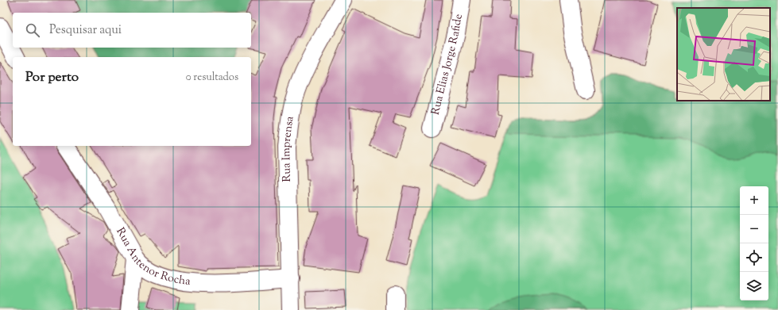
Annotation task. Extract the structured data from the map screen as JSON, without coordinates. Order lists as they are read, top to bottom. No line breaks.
{"streets":{"street":["Rua Elias Jorge Rafide","Rua Imprensa","Rua Antenor Rocha"]},"crossings":[["Rua Imprensa","Rua Antenor Rocha"]],"page":{"search":"Pesquisar aqui","heading":["Por perto","0 resultados"],"map_buttons":["+","−"]}}
